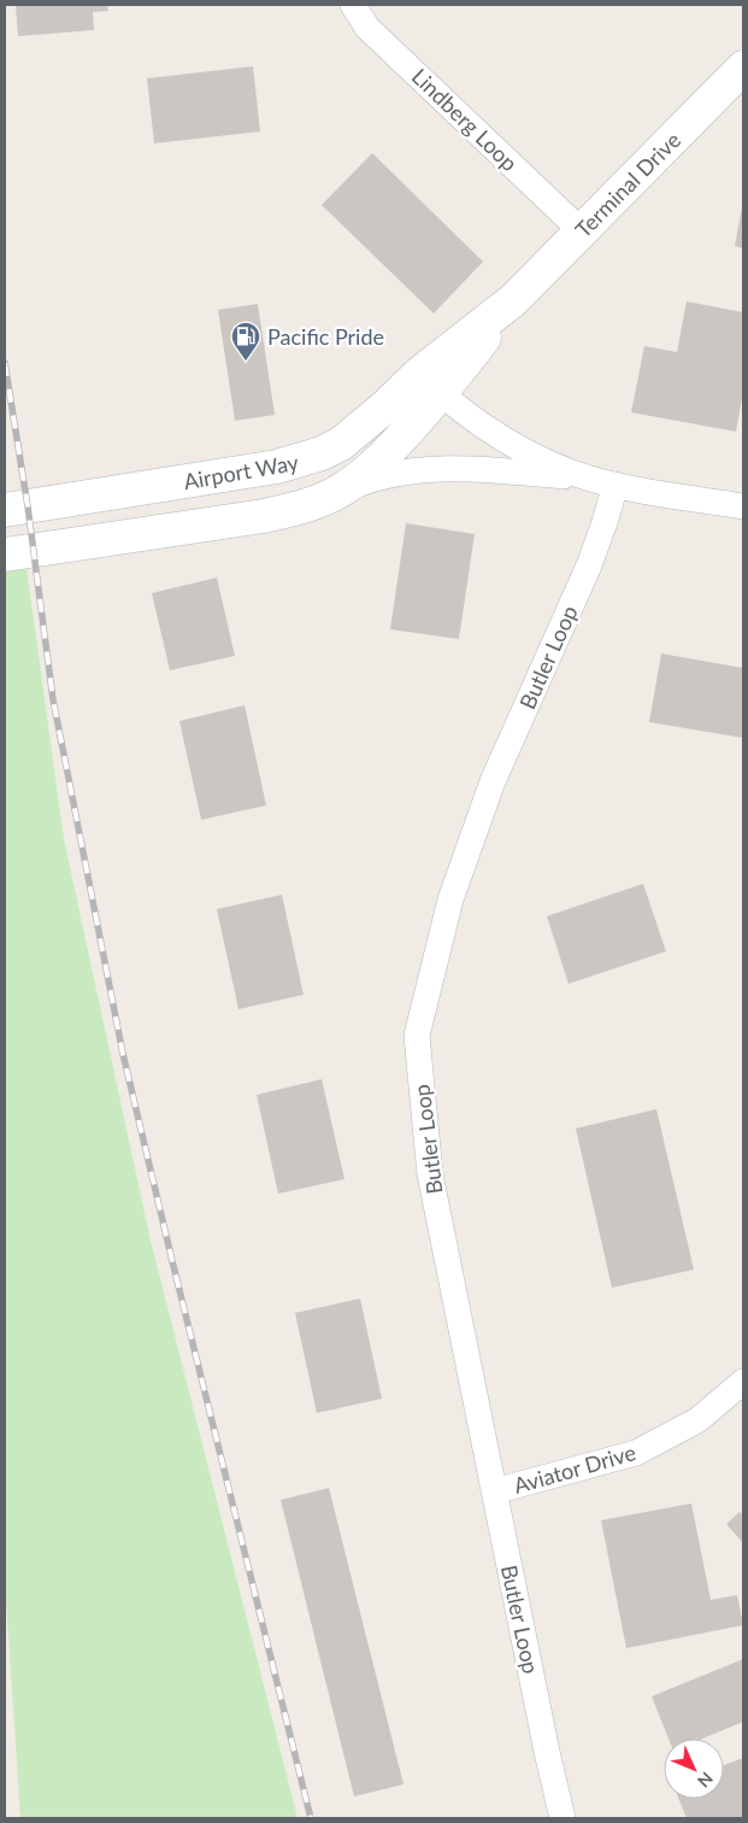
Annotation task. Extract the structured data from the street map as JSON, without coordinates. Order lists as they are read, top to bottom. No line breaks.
{"streets":{"street":["Lindberg Loop","Terminal Drive","Airport Way","Butler Loop","Aviator Drive"]},"crossings":[["Lindberg Loop","Terminal Drive"],["Terminal Drive","Airport Way"],["Airport Way","Butler Loop"],["Butler Loop","Aviator Drive"]],"places":{"fuel station":["Pacific Pride"]},"north":"bottom right"}
